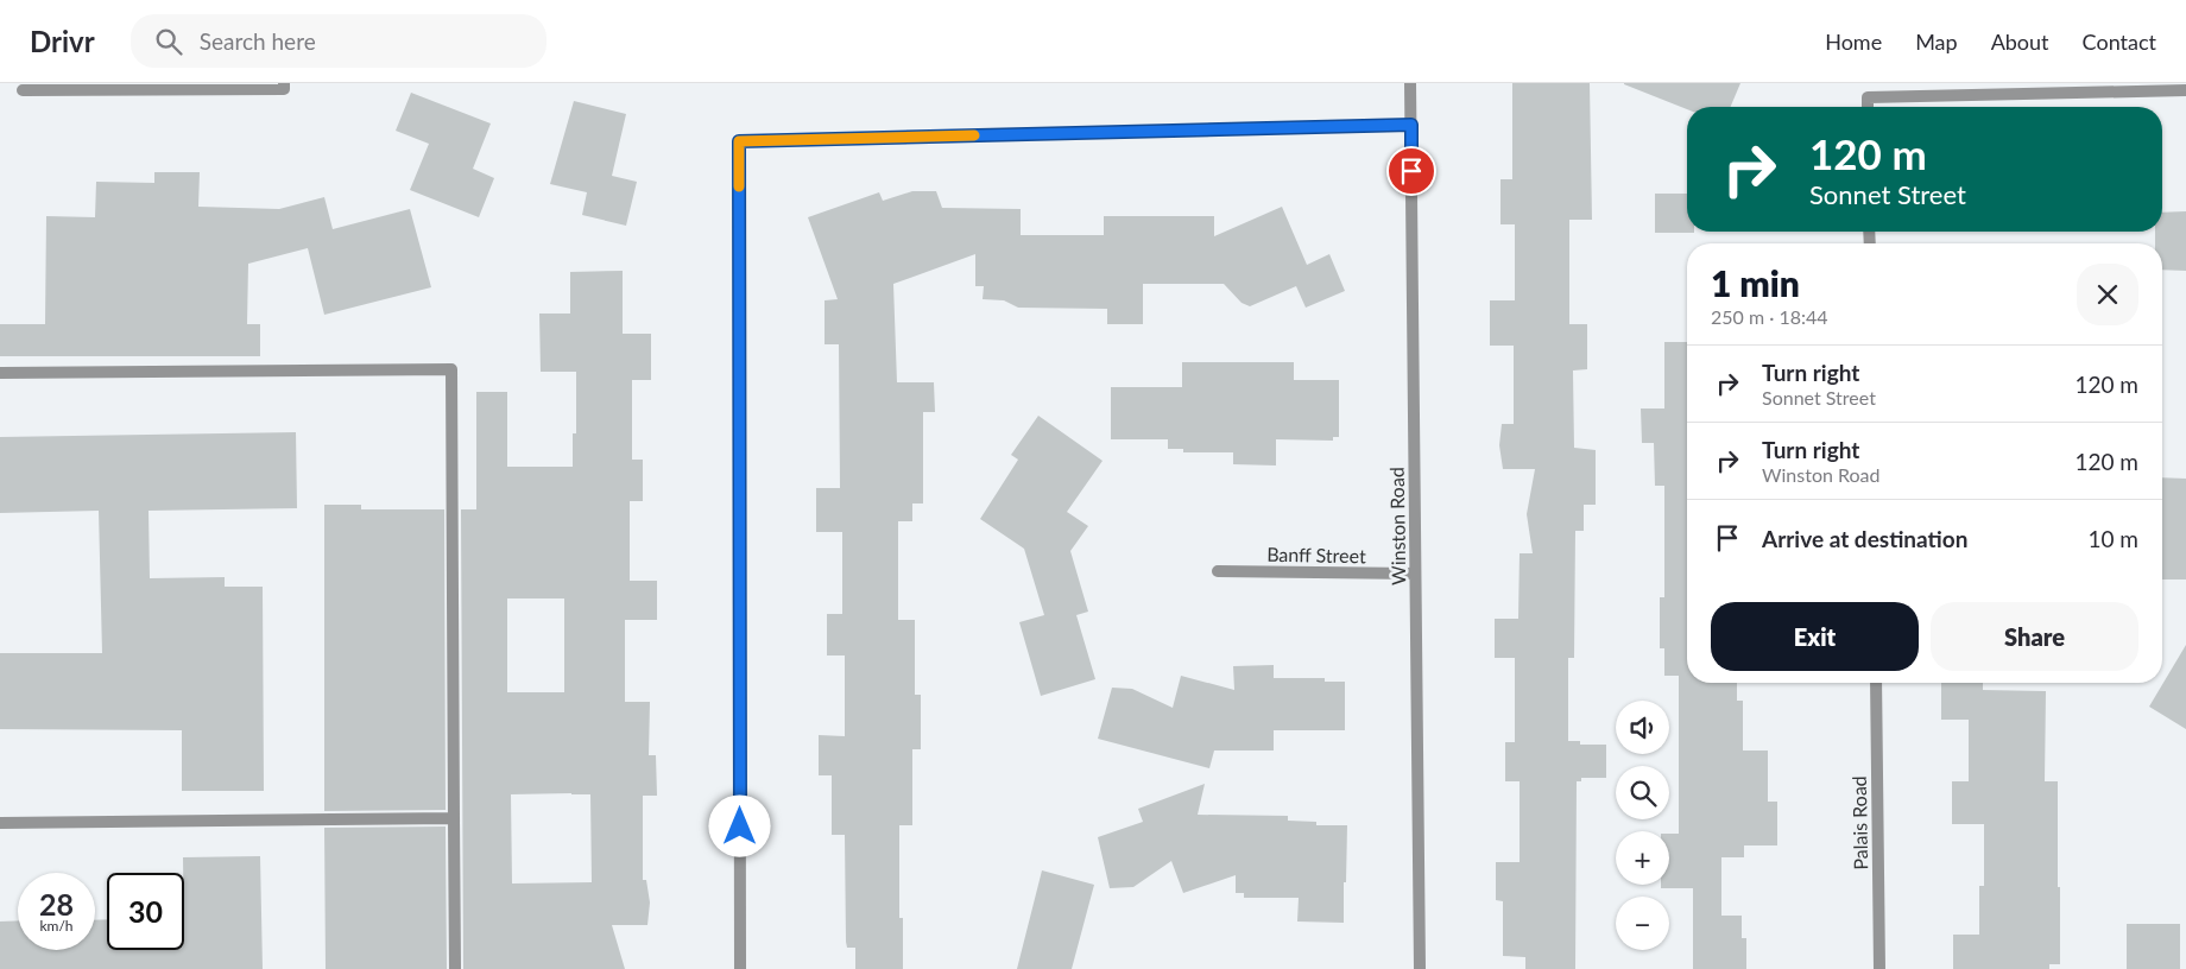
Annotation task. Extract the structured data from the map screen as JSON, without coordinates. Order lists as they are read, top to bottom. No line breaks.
{"streets":{"street":["Winston Road","Banff Street","Palais Road"]},"crossings":[["Winston Road","Banff Street"]],"page":{"header":"Drivr","search":"Search here","nav":["Home","Map","About","Contact"],"turn":["120 m","Sonnet Street"],"heading":["1 min","250 m · 18:44"],"list":[{"name":"Turn right","note":"Sonnet Street","value":"120 m"},{"name":"Turn right","note":"Winston Road","value":"120 m"},{"name":"Arrive at destination","value":"10 m"}],"buttons":["Exit","Share"],"map_buttons":["+","−"],"speed":"28 km/h","limit":"30"}}
